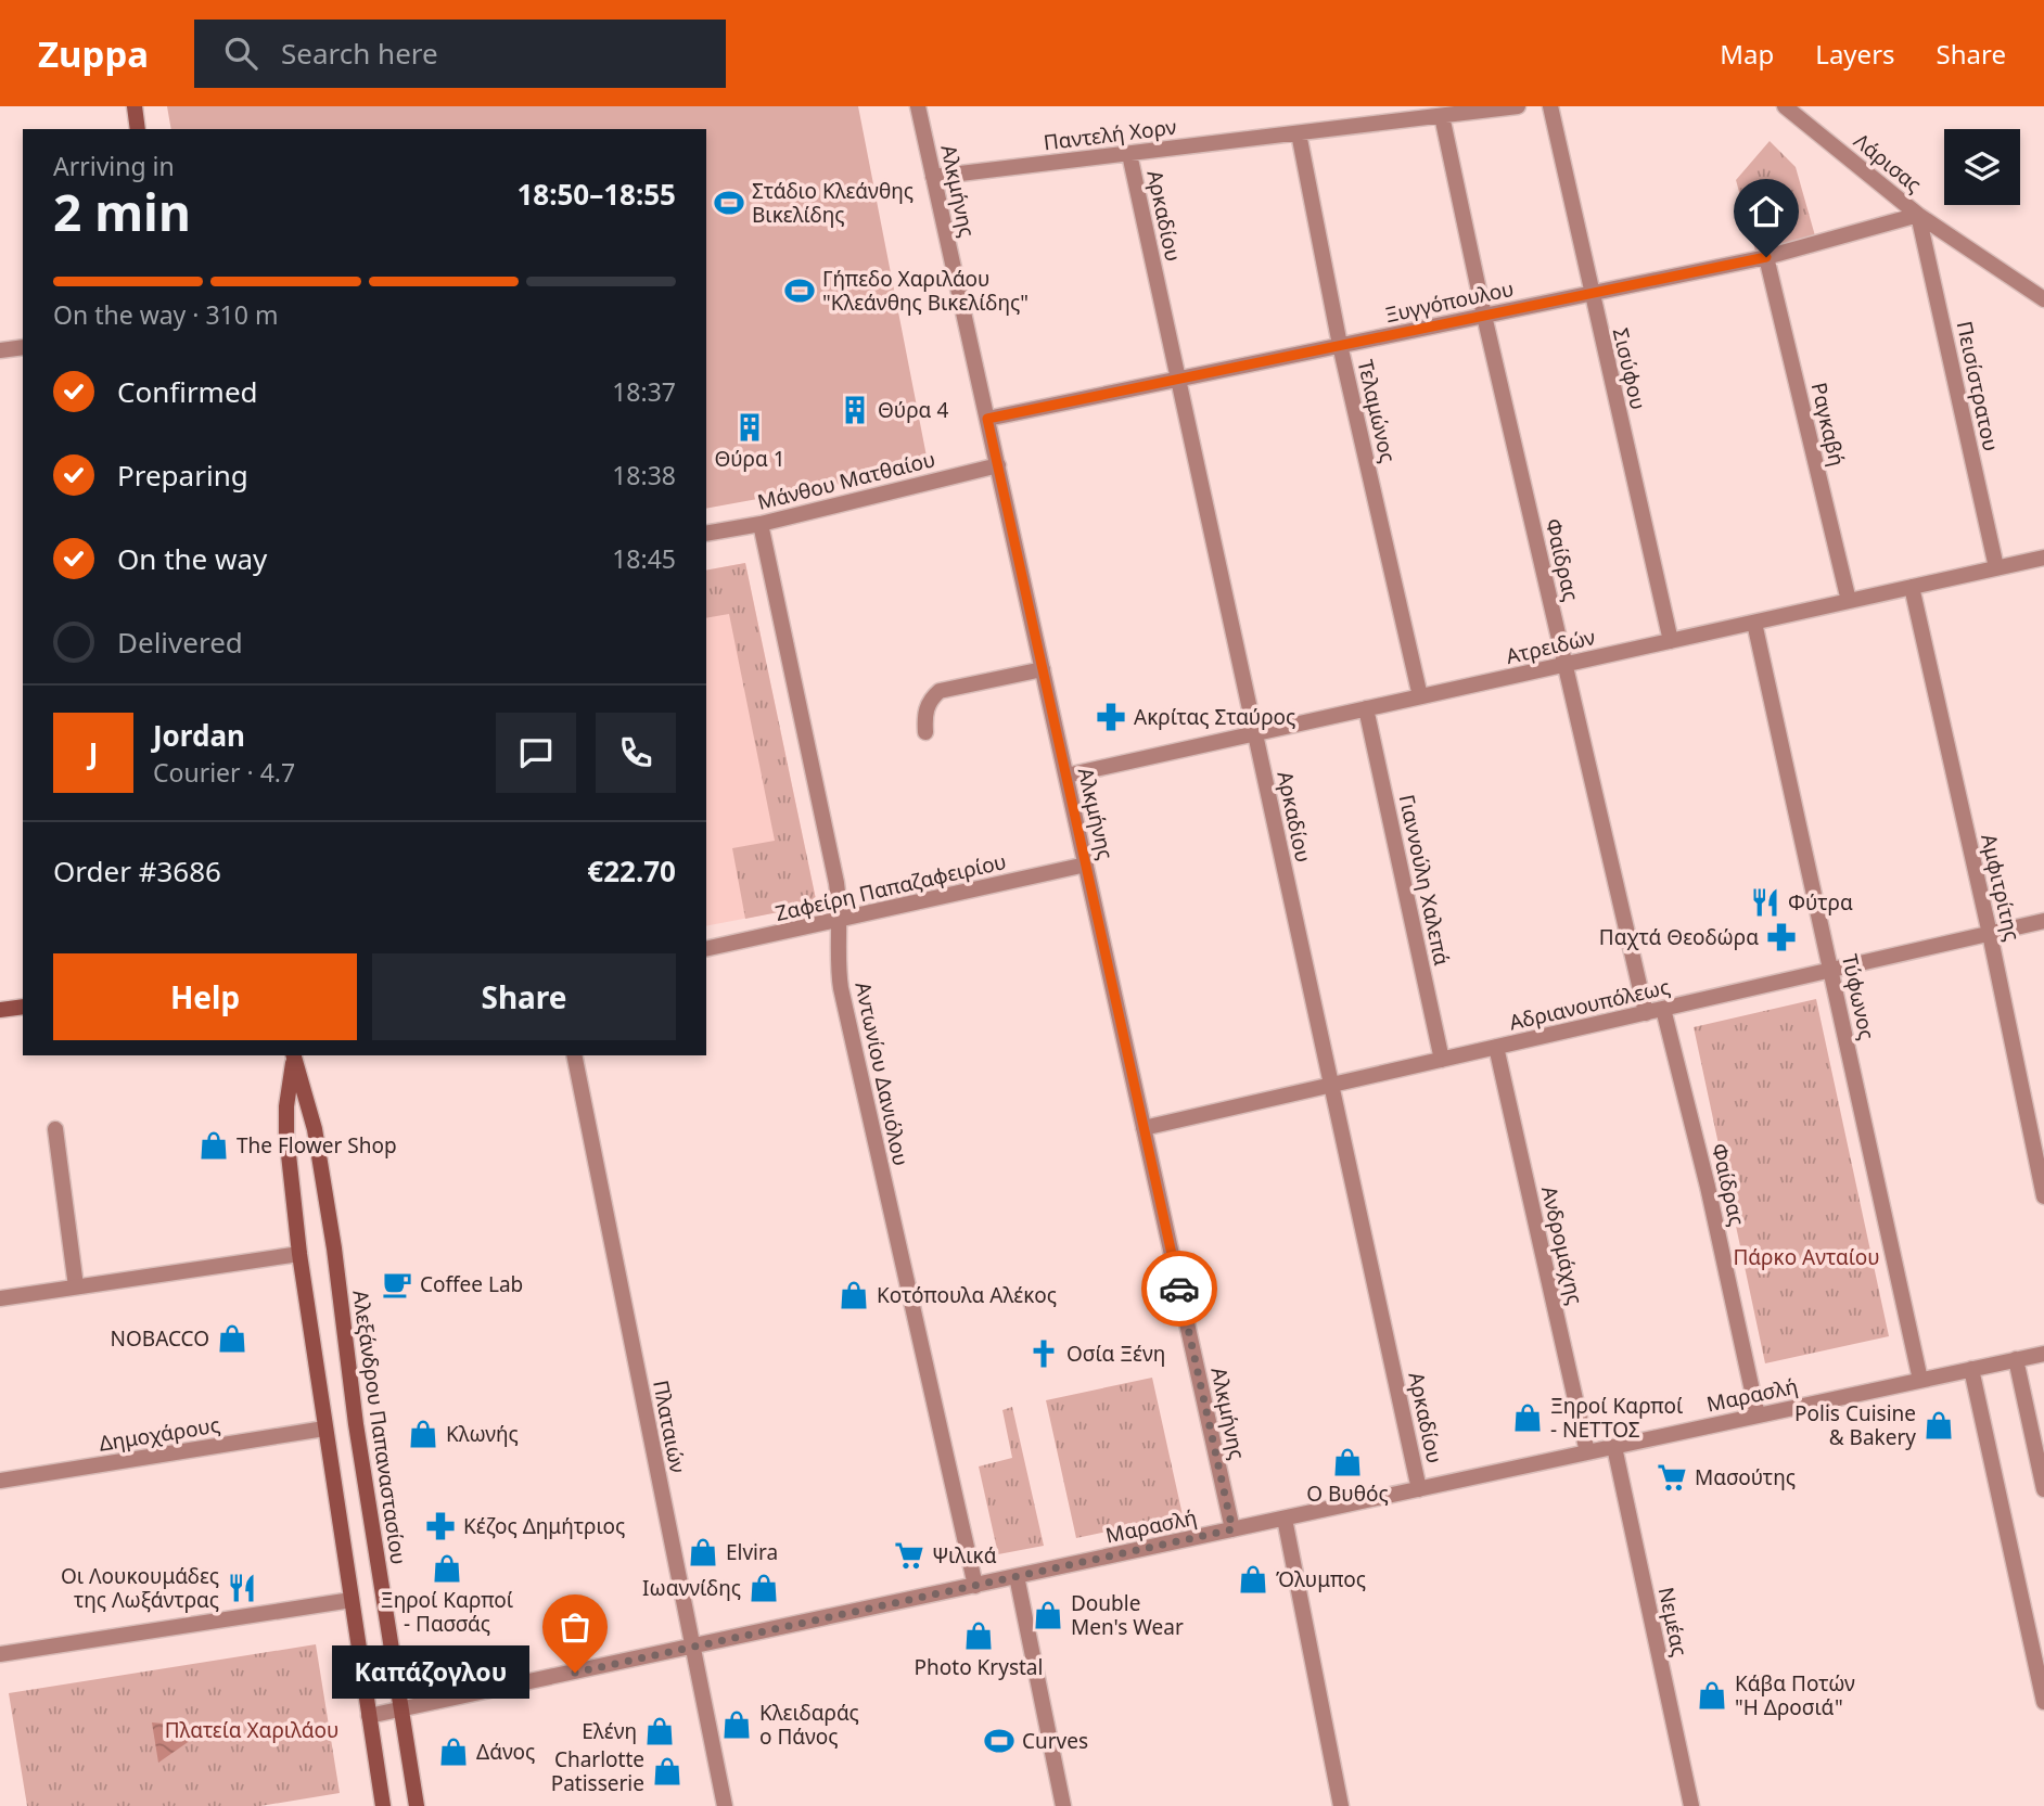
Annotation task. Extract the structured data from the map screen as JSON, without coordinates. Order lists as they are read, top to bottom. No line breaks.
{"streets":{"main road":["Αλεξάνδρου Παπαναστασίου"],"street":["Παντελή Χορν","Λάρισας","Αλκμήνης","Αρκαδίου","Ξυγγόπουλου","Σισύφου","Πεισίστρατου","Τελαμώνος","Ραγκαβή","Μάνθου Ματθαίου","Φαίδρας","Ατρειδών","Γιαννούλη Χαλεπά","Ζαφείρη Παπαζαφειρίου","Αμφιτρίτης","Τύφωνος","Αδριανουπόλεως","Αντωνίου Δανιόλου","Ανδρομάχης","Μαρασλή","Πλαταιών","Δημοχάρους","Νεμέας"]},"crossings":[["Παντελή Χορν","Αλκμήνης"],["Παντελή Χορν","Αρκαδίου"],["Παντελή Χορν","Τελαμώνος"],["Παντελή Χορν","Φαίδρας"],["Λάρισας","Ξυγγόπουλου"],["Λάρισας","Πεισίστρατου"],["Αλκμήνης","Ξυγγόπουλου"],["Αλκμήνης","Μάνθου Ματθαίου"],["Αλκμήνης","Ατρειδών"],["Αλκμήνης","Ζαφείρη Παπαζαφειρίου"],["Αλκμήνης","Αδριανουπόλεως"],["Αλκμήνης","Μαρασλή"],["Αρκαδίου","Ξυγγόπουλου"],["Αρκαδίου","Ατρειδών"],["Αρκαδίου","Αδριανουπόλεως"],["Αρκαδίου","Μαρασλή"],["Ξυγγόπουλου","Σισύφου"],["Ξυγγόπουλου","Πεισίστρατου"],["Ξυγγόπουλου","Τελαμώνος"],["Ξυγγόπουλου","Ραγκαβή"],["Ξυγγόπουλου","Φαίδρας"],["Σισύφου","Ατρειδών"],["Πεισίστρατου","Ατρειδών"],["Τελαμώνος","Ατρειδών"],["Ραγκαβή","Ατρειδών"],["Μάνθου Ματθαίου","Αντωνίου Δανιόλου"],["Φαίδρας","Ατρειδών"],["Φαίδρας","Αδριανουπόλεως"],["Φαίδρας","Μαρασλή"],["Ατρειδών","Γιαννούλη Χαλεπά"],["Ατρειδών","Αμφιτρίτης"],["Ατρειδών","Τύφωνος"],["Γιαννούλη Χαλεπά","Αδριανουπόλεως"],["Ζαφείρη Παπαζαφειρίου","Αντωνίου Δανιόλου"],["Αμφιτρίτης","Αδριανουπόλεως"],["Τύφωνος","Αδριανουπόλεως"],["Τύφωνος","Μαρασλή"],["Αδριανουπόλεως","Ανδρομάχης"],["Αντωνίου Δανιόλου","Μαρασλή"],["Ανδρομάχης","Μαρασλή"],["Μαρασλή","Πλαταιών"],["Μαρασλή","Αλεξάνδρου Παπαναστασίου"],["Μαρασλή","Νεμέας"],["Αλεξάνδρου Παπαναστασίου","Δημοχάρους"]],"parks":["Πάρκο Ανταίου","Πλατεία Χαριλάου"],"places":{"sports":["Στάδιο Κλεάνθης Βικελίδης","Γήπεδο Χαριλάου \"Κλεάνθης Βικελίδης\"","Curves"],"building":["Θύρα 4","Θύρα 1"],"pharmacy":["Ακρίτας Σταύρος","Παχτά Θεοδώρα","Κέζος Δημήτριος"],"restaurant":["Φύτρα","Οι Λουκουμάδες της Λωξάντρας"],"shop":["The Flower Shop","Κοτόπουλα Αλέκος","NOBACCO","Ξηροί Καρποί - ΝΕΤΤΟΣ","Polis Cuisine & Bakery","Κλωνής","Ο Βυθός","Elvira","Ξηροί Καρποί - Πασσάς","Όλυμπος","Ιωαννίδης","Double Men's Wear","Photo Krystal","Κάβα Ποτών \"Η Δροσιά\"","Κλειδαράς ο Πάνος","Ελένη","Δάνος","Charlotte Patisserie"],"cafe":["Coffee Lab"],"church":["Οσία Ξένη"],"supermarket":["Μασούτης","Ψιλικά"],"other":["Καπάζογλου"]},"page":{"header":"Zuppa","search":"Search here","nav":["Map","Layers","Share"],"heading":["2 min","Arriving in","18:50–18:55"],"panel":["Jordan","Courier · 4.7","Order #3686","€22.70"],"bar":"On the way · 310 m","list":[["Confirmed","18:37"],["Preparing","18:38"],["On the way","18:45"],"Delivered"],"round":"J","buttons":["Help","Share"],"bubble":"Καπάζογλου"}}
